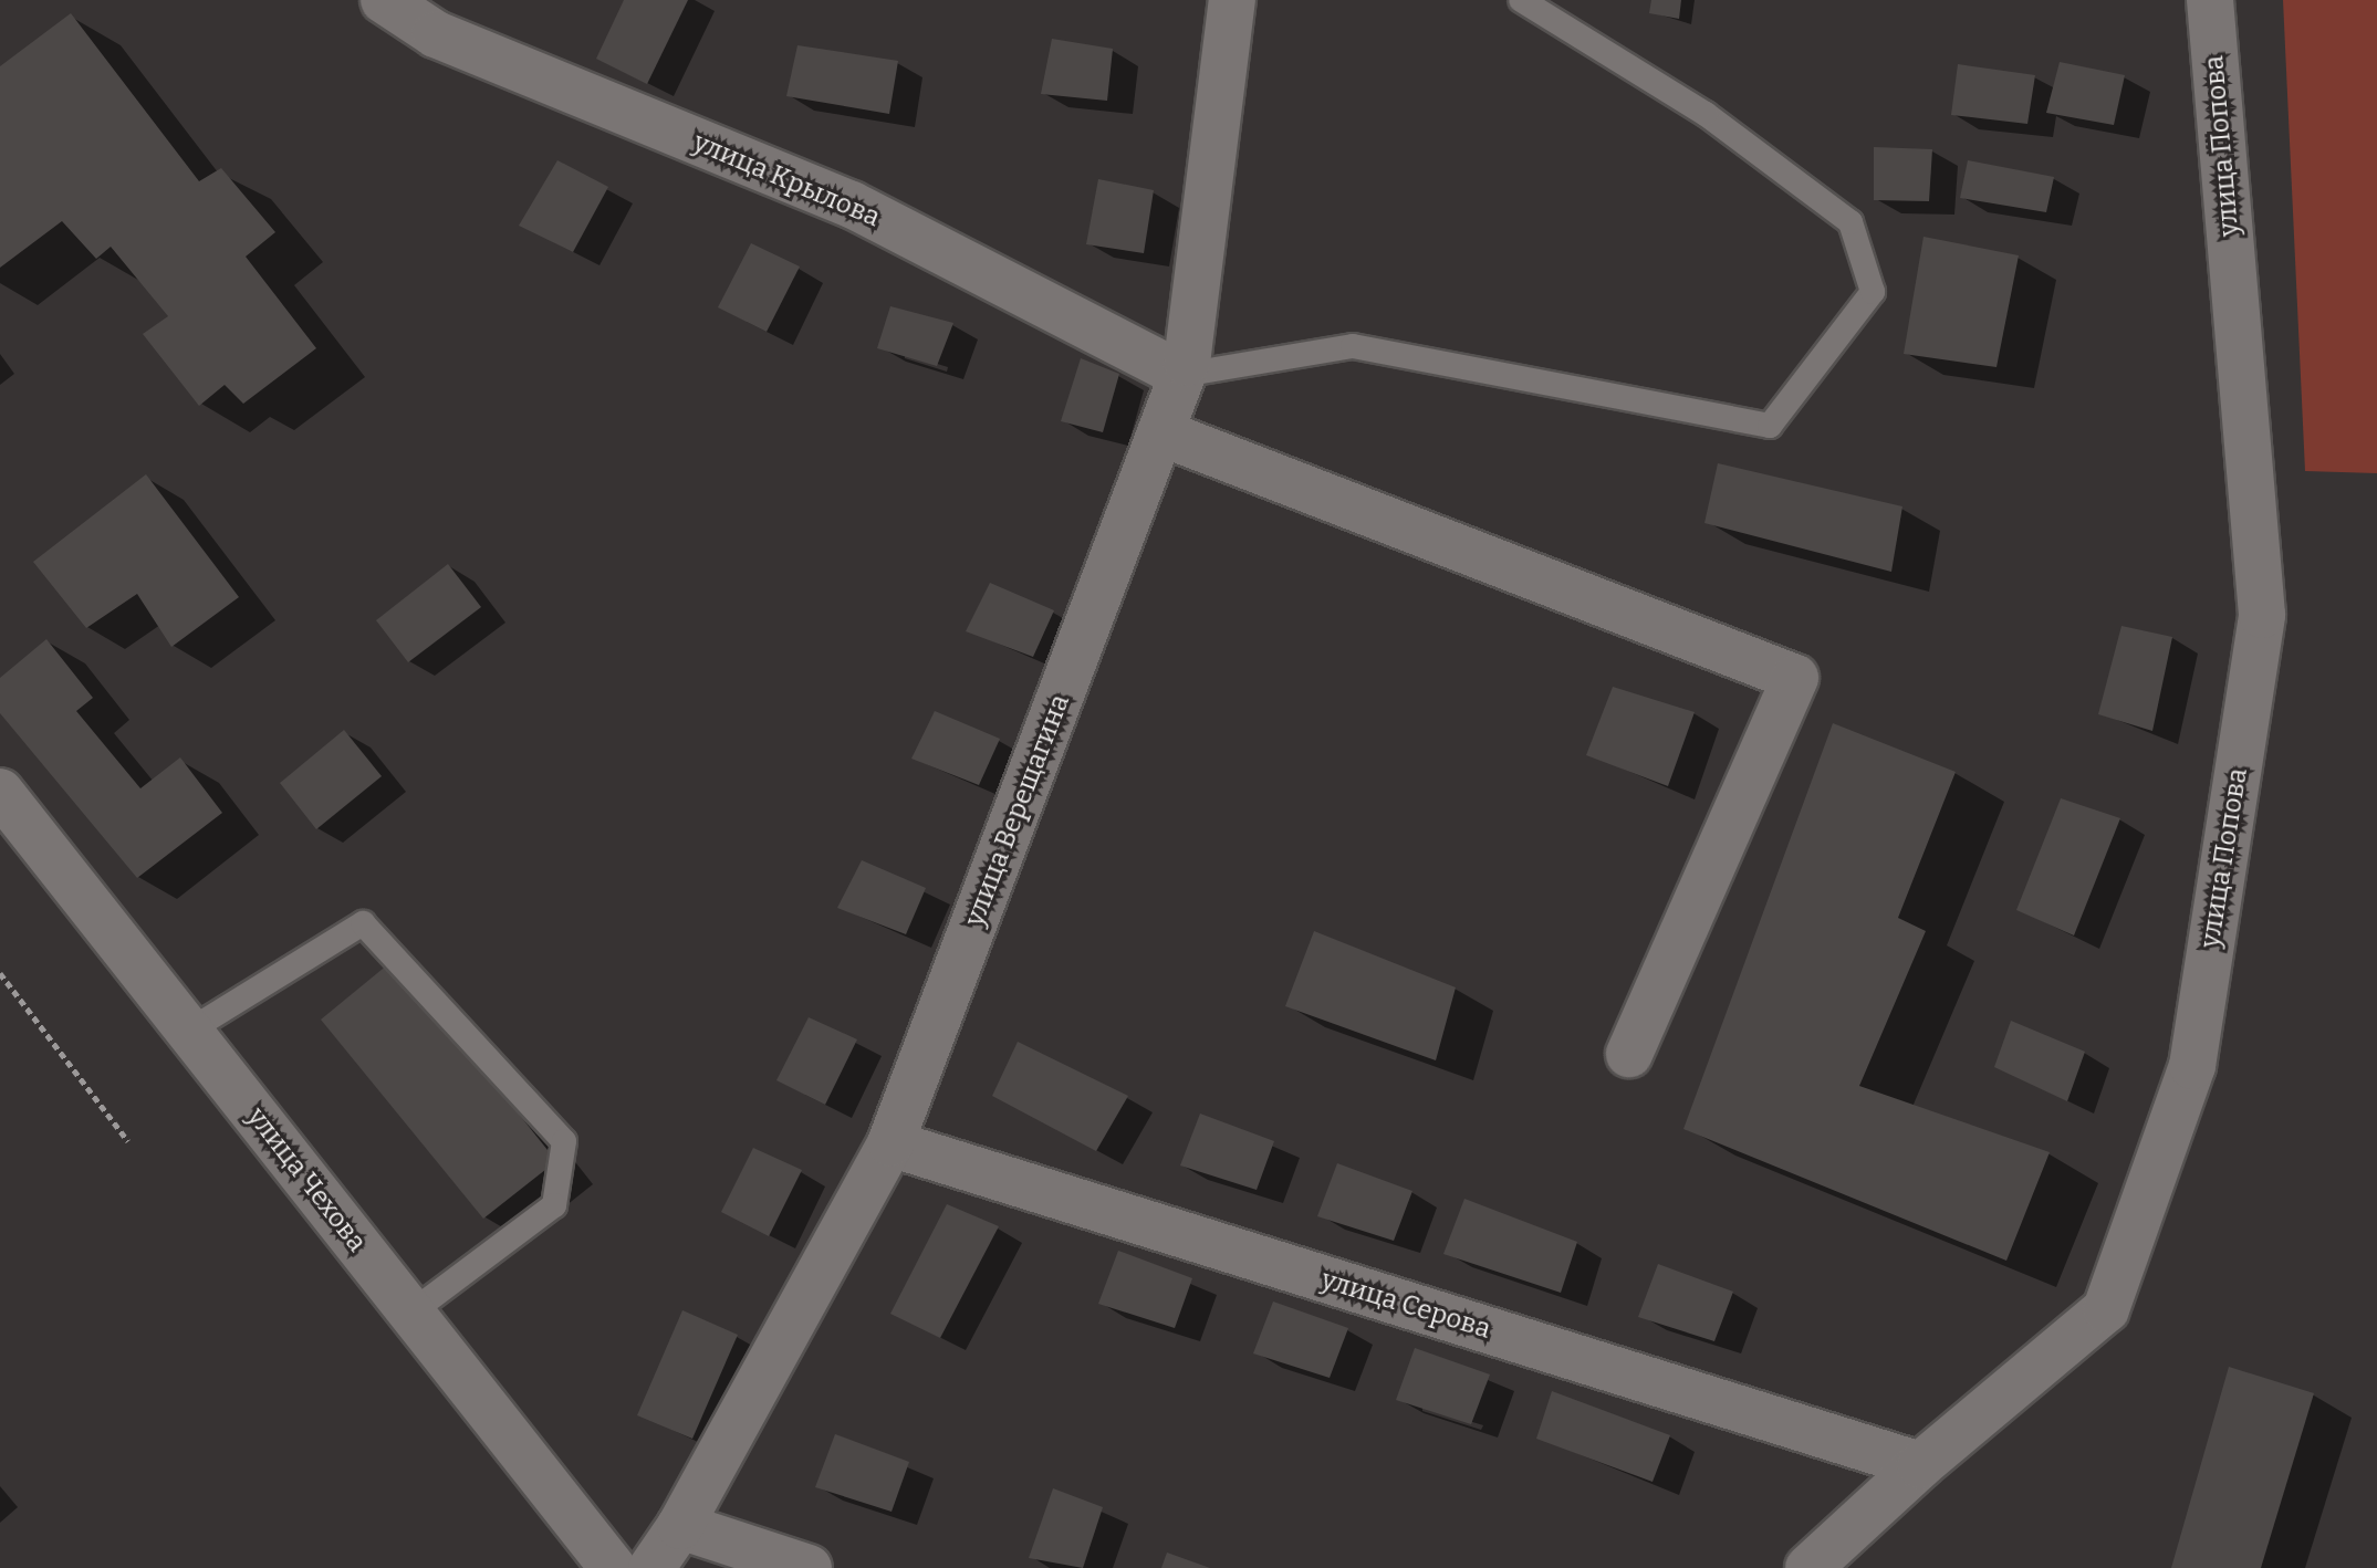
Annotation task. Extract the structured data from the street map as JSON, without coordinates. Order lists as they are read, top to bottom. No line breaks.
{"streets":{"street":["улица Попова","улица Крылова","улица Верещагина","улица Чехова","улица Серова"]},"crossings":[["улица Попова","улица Серова"],["улица Крылова","улица Верещагина"],["улица Верещагина","улица Серова"]]}
